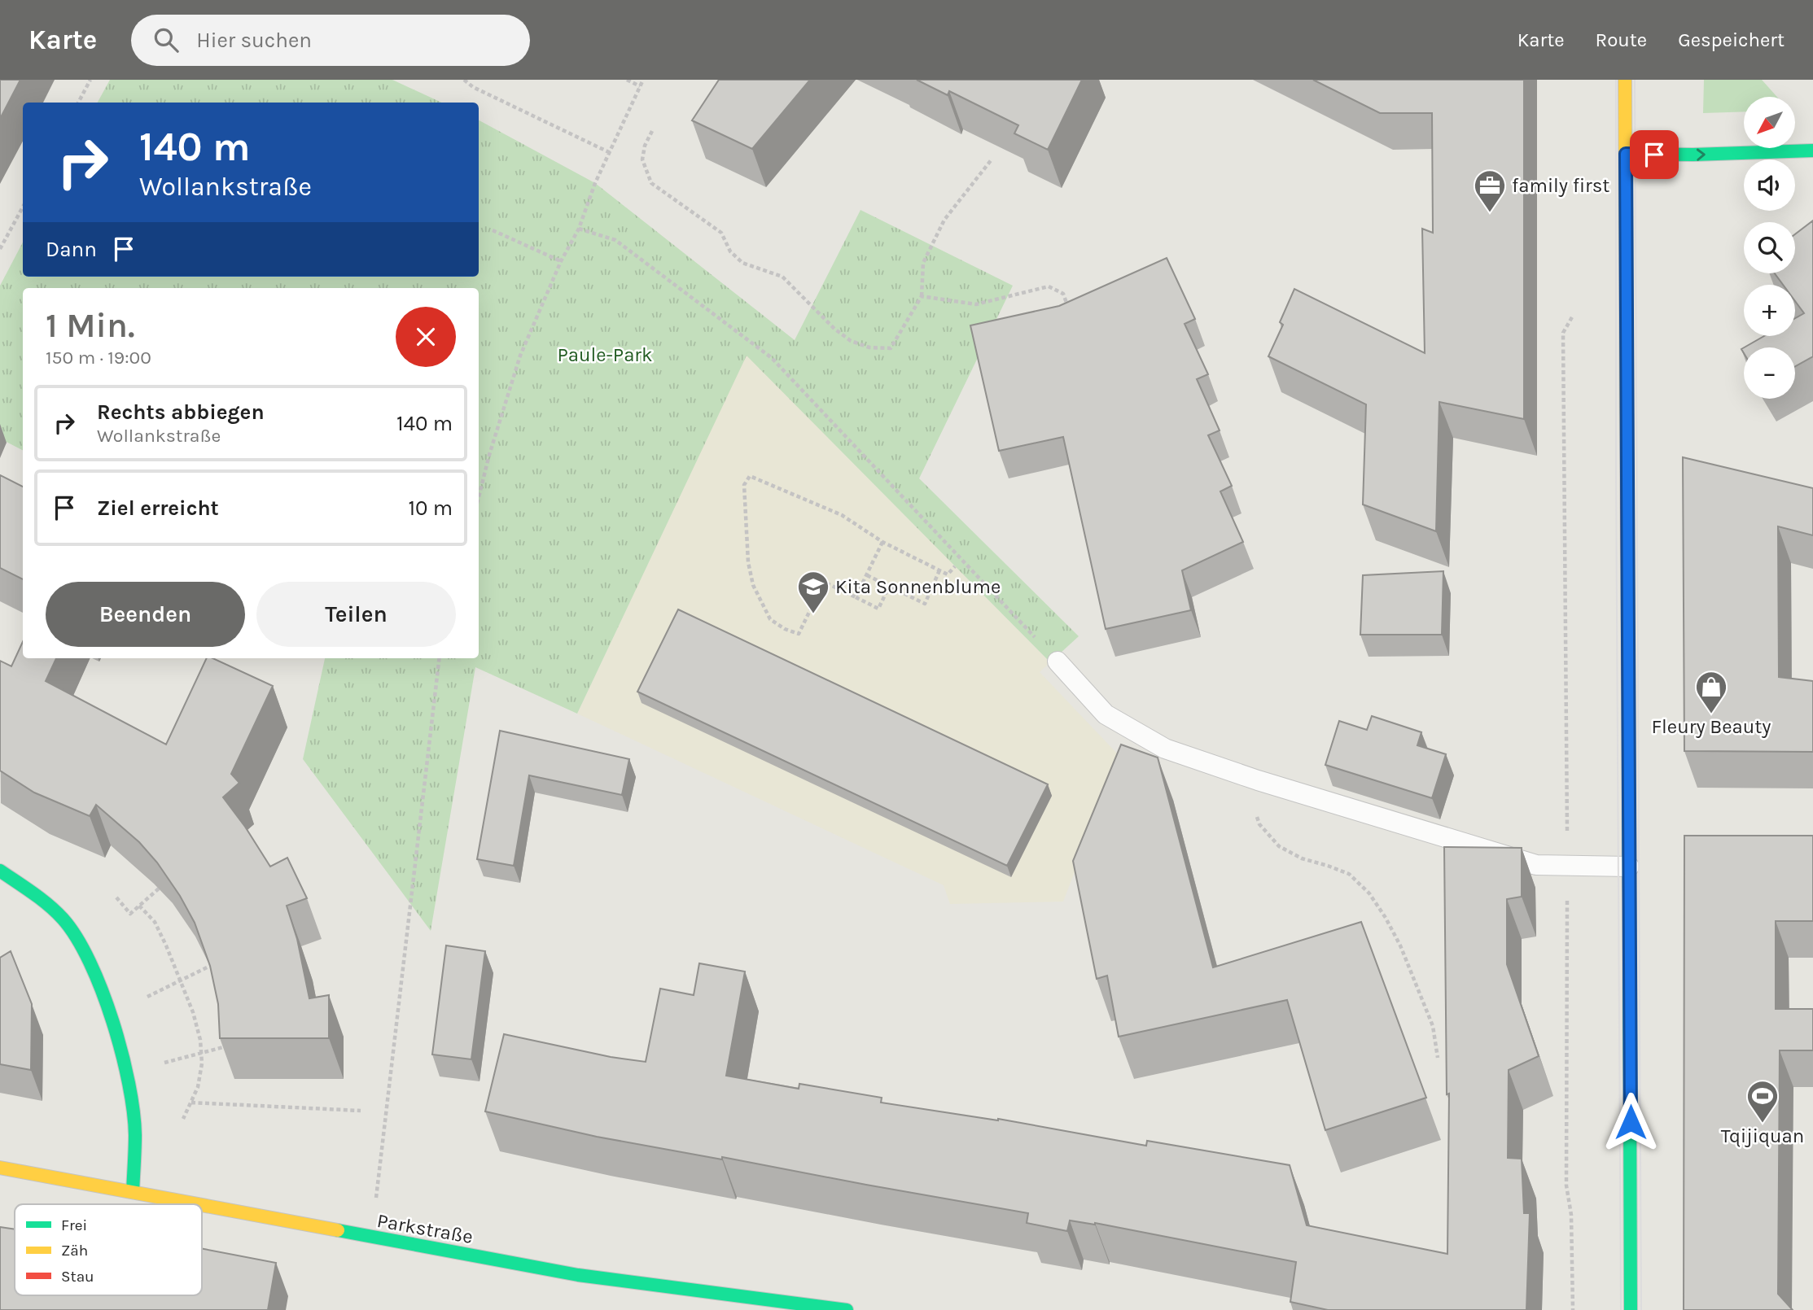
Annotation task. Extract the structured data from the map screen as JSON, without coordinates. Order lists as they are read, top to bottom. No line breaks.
{"streets":{"main road":["Parkstraße"]},"parks":["Paule-Park"],"places":{"office":["family first"],"school or university":["Kita Sonnenblume"],"shop":["Fleury Beauty"],"sports":["Tqijiquan"]},"legend":["Frei","Zäh","Stau"],"north":"bottom left","page":{"header":"Karte","search":"Hier suchen","nav":["Karte","Route","Gespeichert"],"map_buttons":["+","−"],"turn":["140 m","Wollankstraße"],"then":"Dann","heading":["1 Min.","150 m · 19:00"],"list":[{"name":"Rechts abbiegen","note":"Wollankstraße","value":"140 m"},{"name":"Ziel erreicht","value":"10 m"}],"buttons":["Beenden","Teilen"]}}
